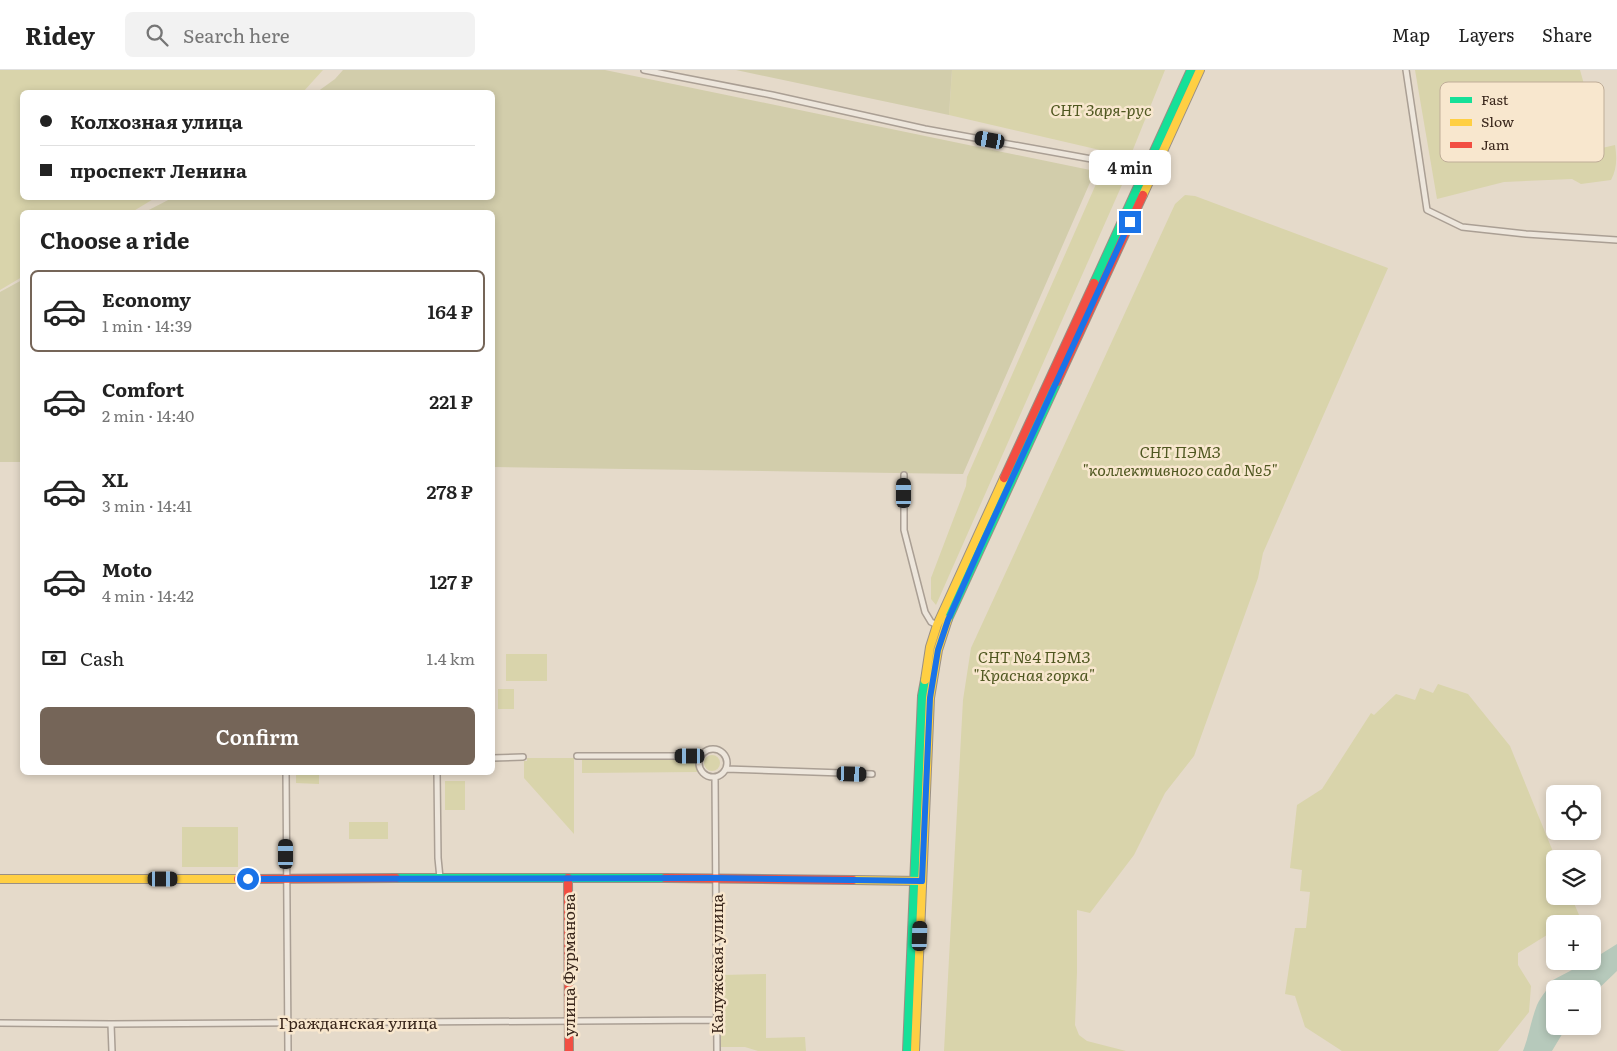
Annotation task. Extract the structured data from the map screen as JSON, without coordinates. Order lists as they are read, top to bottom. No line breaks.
{"streets":{"main road":["улица Фурманова"],"street":["Калужская улица","Гражданская улица"]},"crossings":[["Калужская улица","Гражданская улица"],["улица Фурманова","Гражданская улица"]],"parks":["СНТ Заря-рус","СНТ ПЭМЗ \"коллективного сада №5\"","СНТ №4 ПЭМЗ \"Красная горка\""],"legend":["Fast","Slow","Jam"],"page":{"header":"Ridey","search":"Search here","nav":["Map","Layers","Share"],"banner":["Колхозная улица","проспект Ленина"],"bubble":"4 min","heading":"Choose a ride","list":[{"name":"Economy","note":"1 min · 14:39","value":"164 ₽"},{"name":"Comfort","note":"2 min · 14:40","value":"221 ₽"},{"name":"XL","note":"3 min · 14:41","value":"278 ₽"},{"name":"Moto","note":"4 min · 14:42","value":"127 ₽"}],"pay":["Cash","1.4 km"],"buttons":"Confirm","map_buttons":["+","−"]}}
